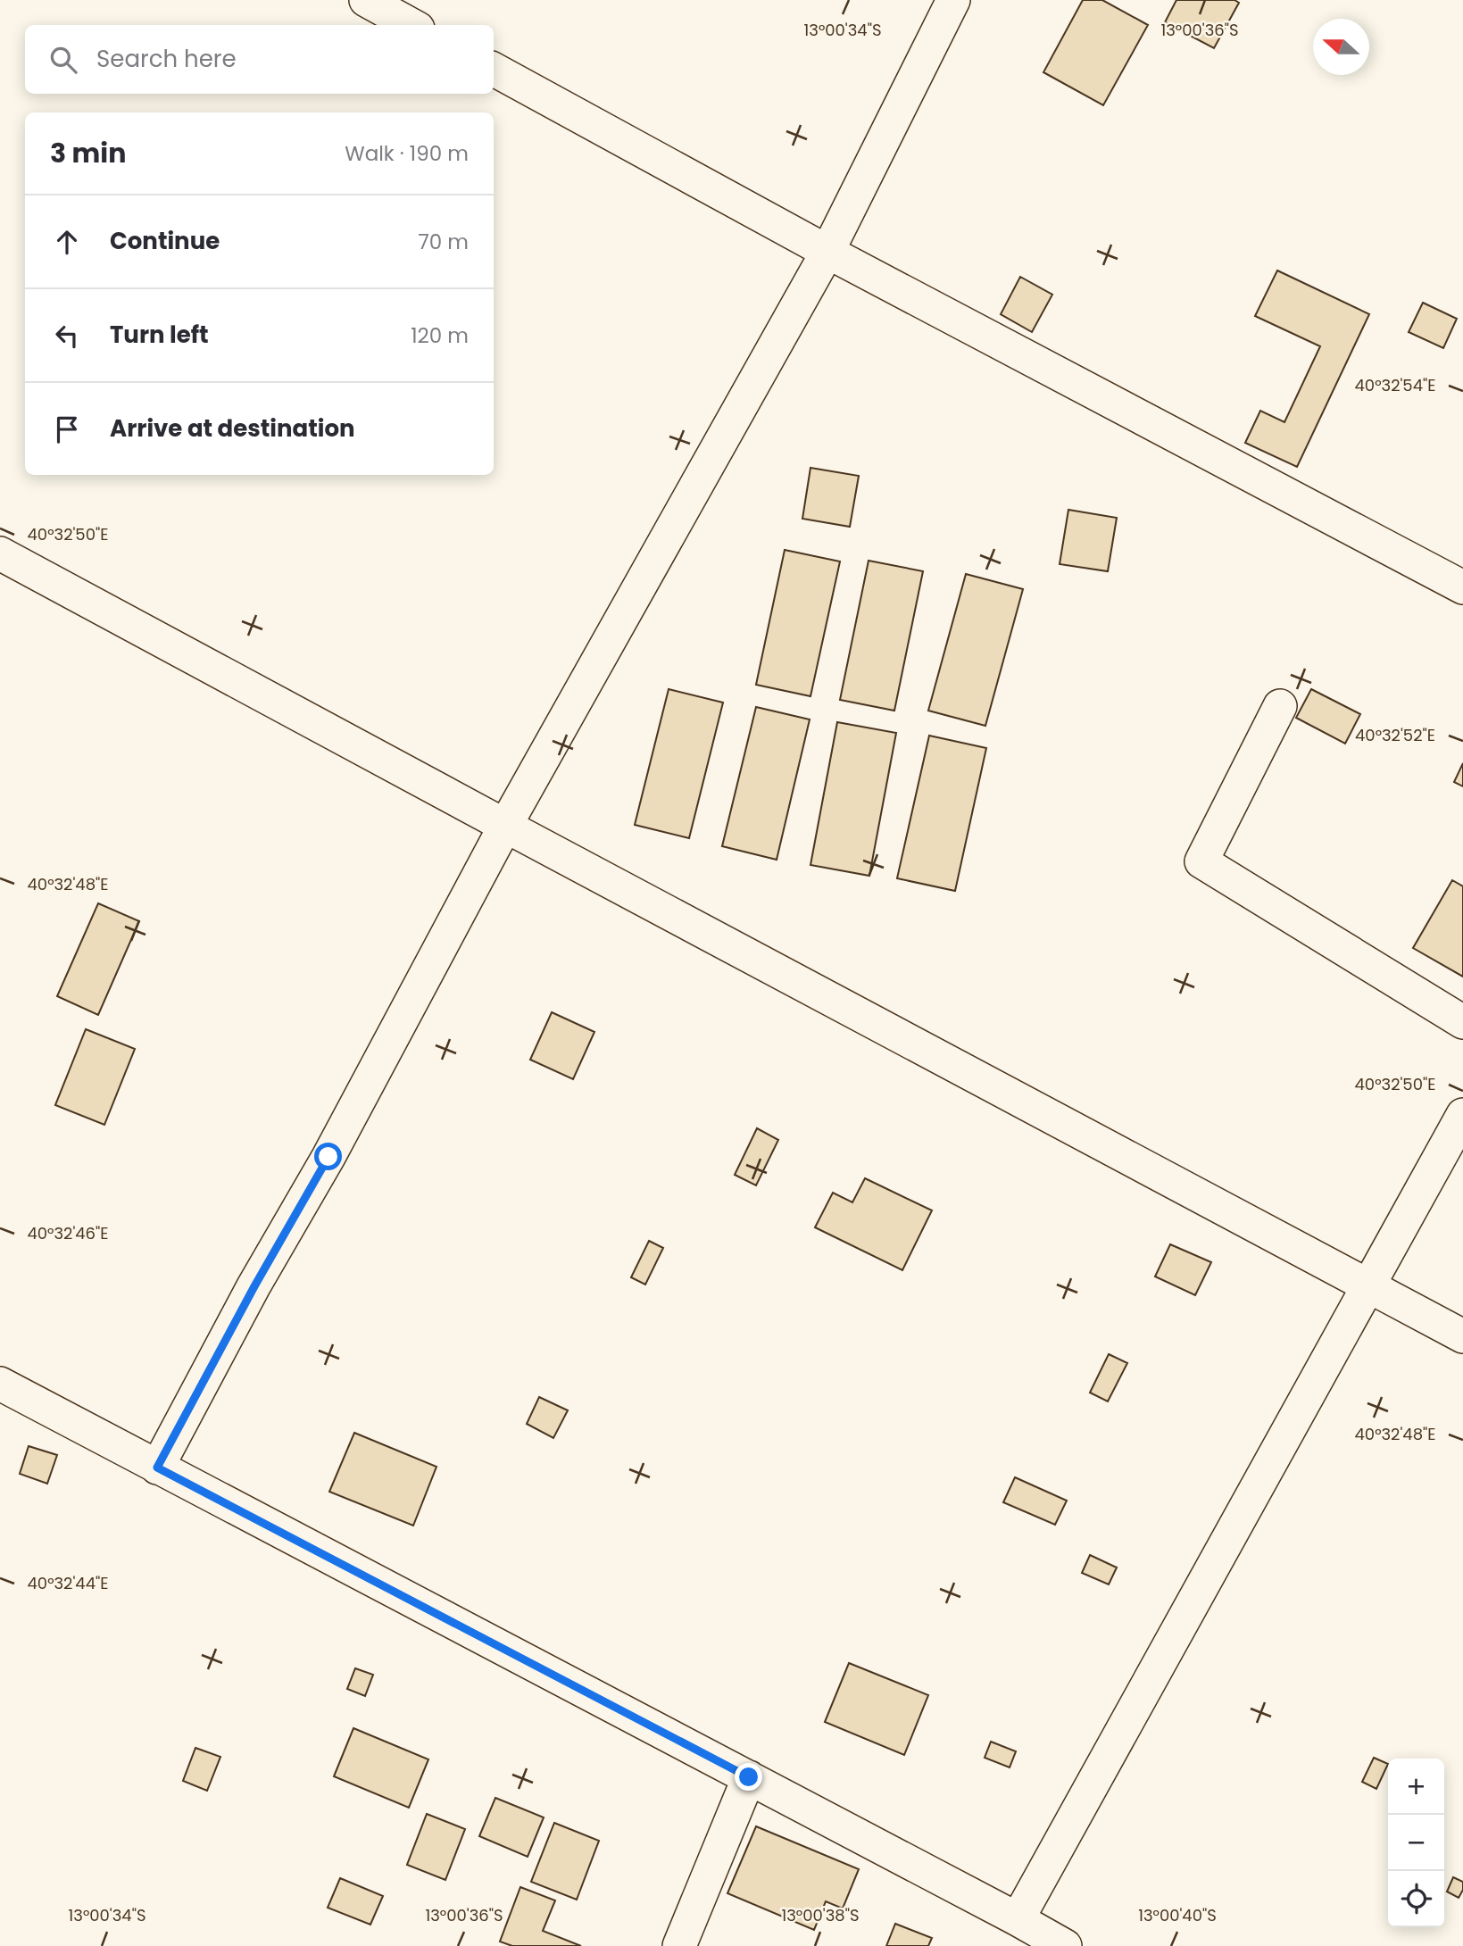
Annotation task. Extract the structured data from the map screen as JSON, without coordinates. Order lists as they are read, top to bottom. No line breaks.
{"north":"left","page":{"search":"Search here","heading":["3 min","Walk · 190 m"],"list":[["Continue","70 m"],["Turn left","120 m"],"Arrive at destination"],"map_buttons":["+","−"]},"coordinates":["13°00'36\"S","13°00'34\"S","40°32'54\"E","40°32'50\"E","40°32'52\"E","40°32'48\"E","40°32'46\"E","40°32'44\"E","13°00'38\"S","13°00'40\"S"]}
